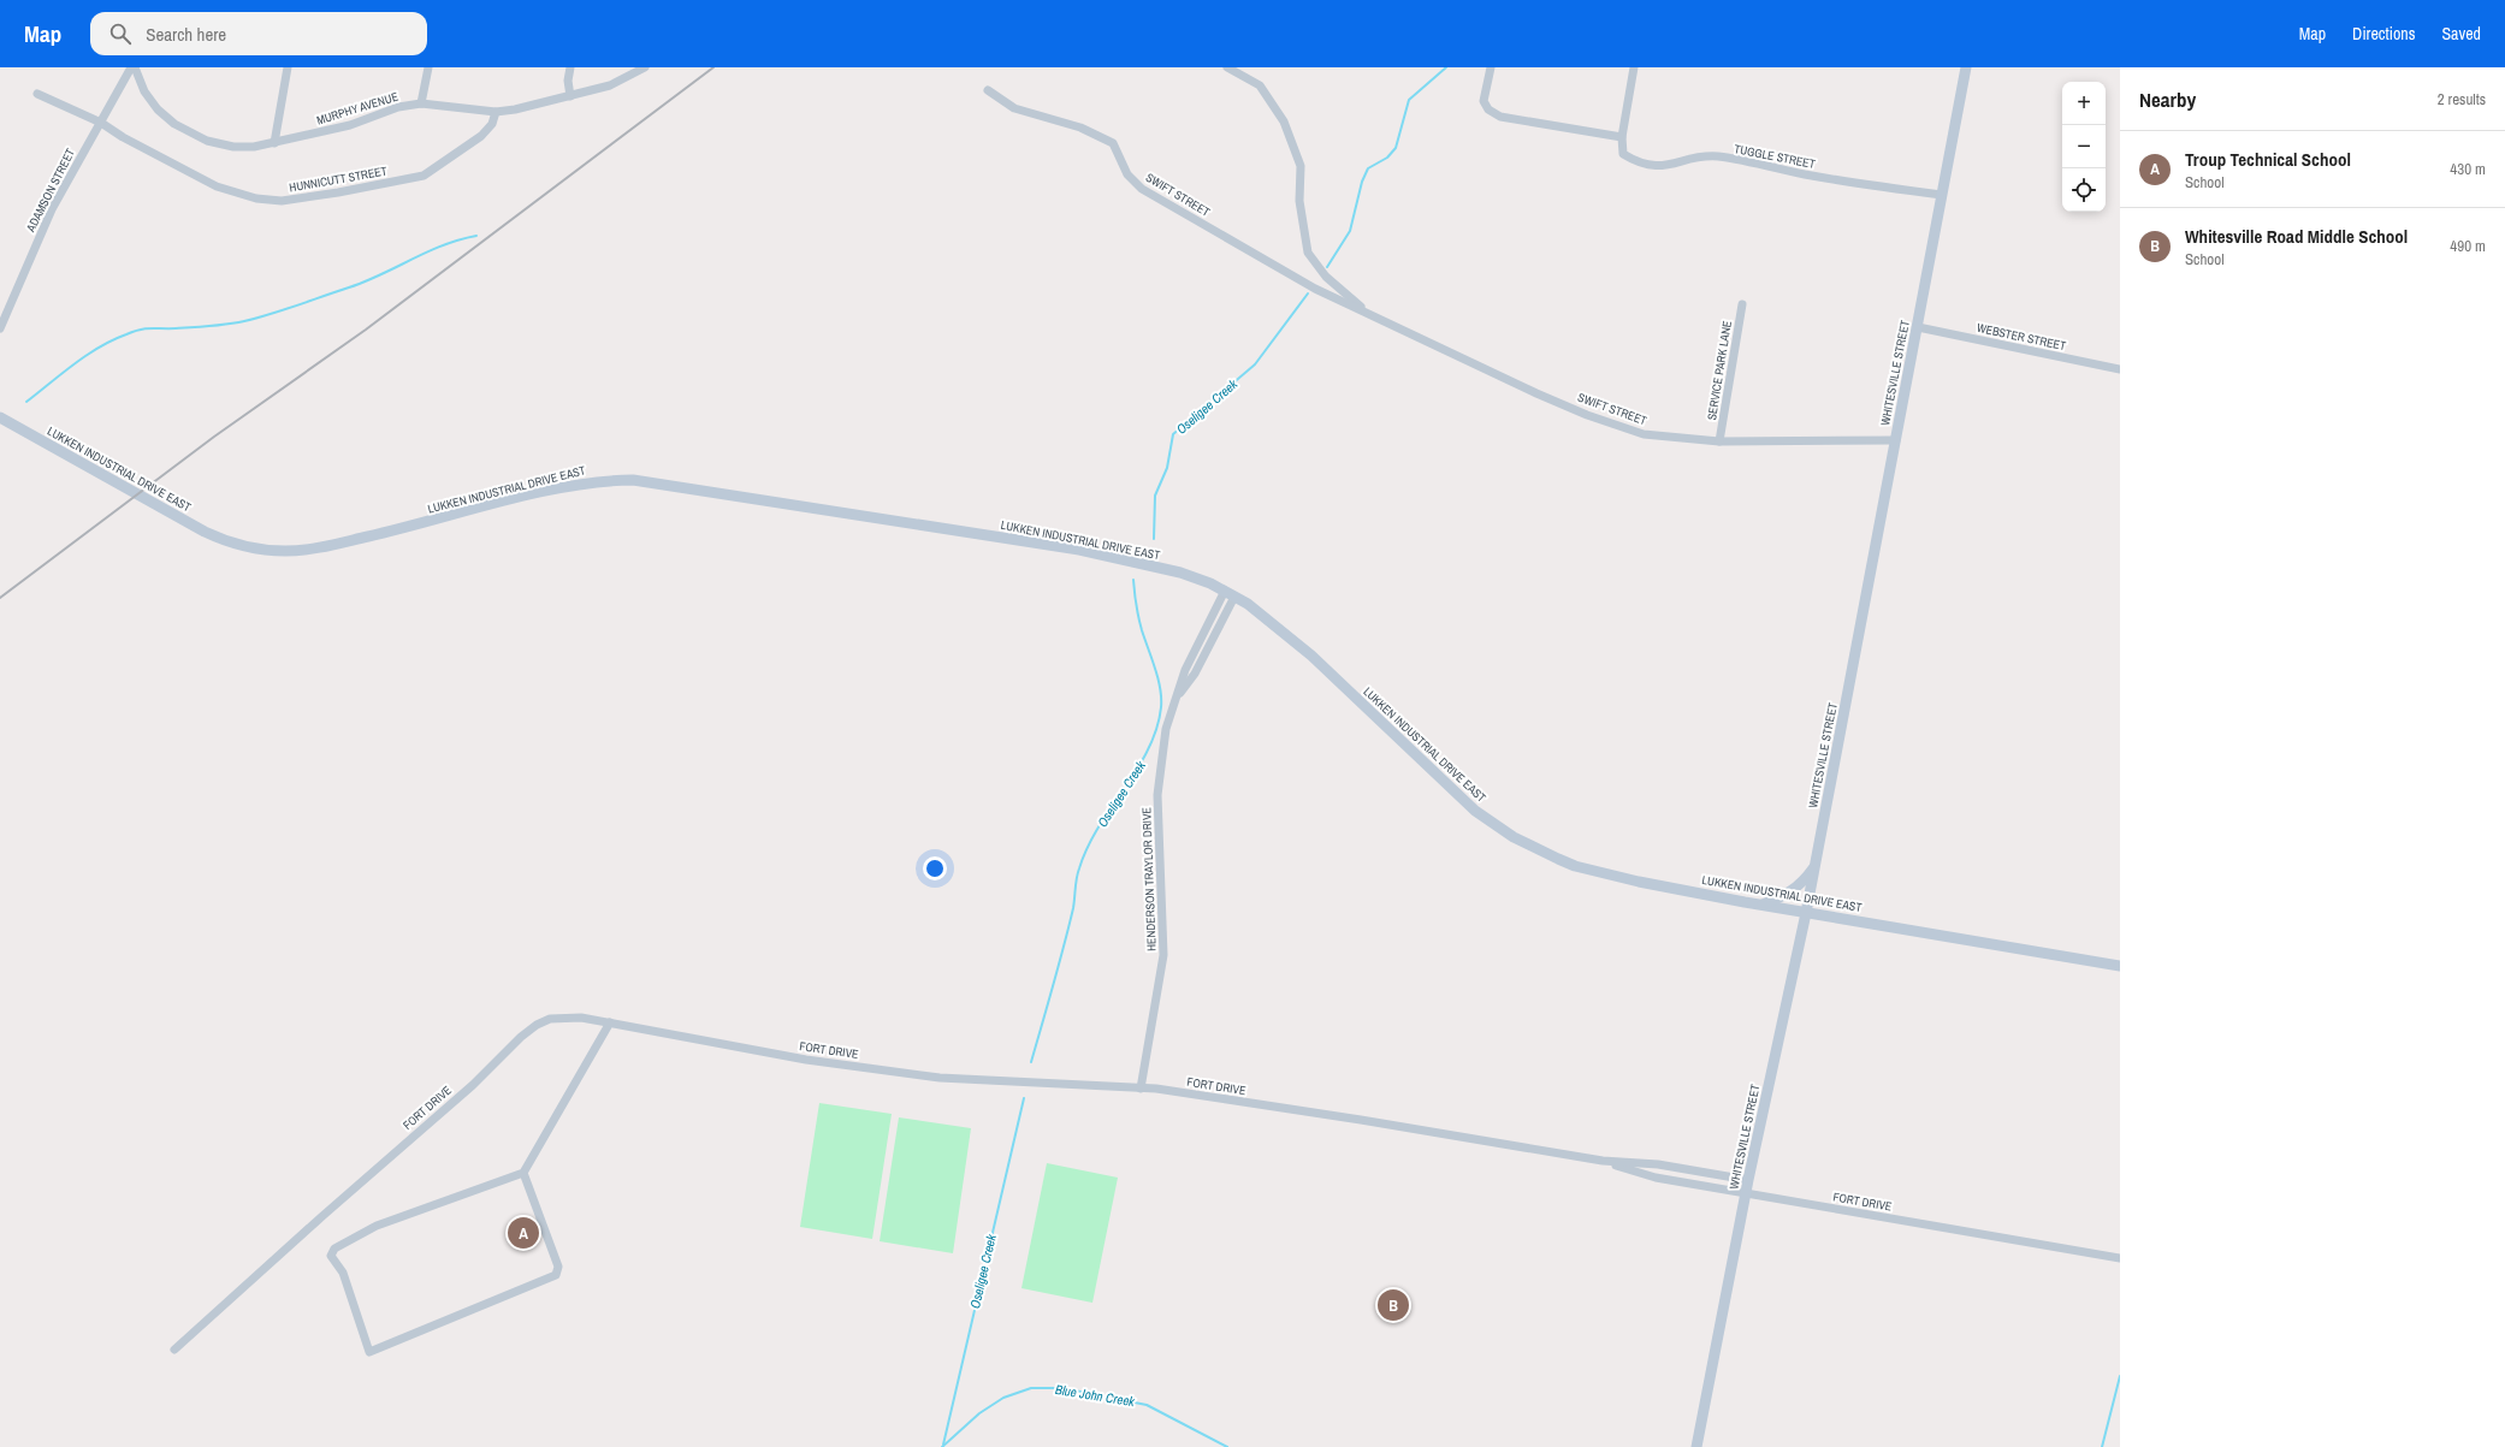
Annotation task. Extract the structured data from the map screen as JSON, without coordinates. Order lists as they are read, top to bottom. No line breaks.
{"streets":{"main road":["WHITESVILLE STREET","LUKKEN INDUSTRIAL DRIVE EAST"],"street":["MURPHY AVENUE","TUGGLE STREET","HUNNICUTT STREET","ADAMSON STREET","SWIFT STREET","WEBSTER STREET","SERVICE PARK LANE","HENDERSON TRAYLOR DRIVE","FORT DRIVE"]},"crossings":[["MURPHY AVENUE","HUNNICUTT STREET"],["MURPHY AVENUE","ADAMSON STREET"],["TUGGLE STREET","WHITESVILLE STREET"],["HUNNICUTT STREET","ADAMSON STREET"],["SWIFT STREET","SERVICE PARK LANE"],["SWIFT STREET","WHITESVILLE STREET"],["WEBSTER STREET","WHITESVILLE STREET"],["WHITESVILLE STREET","LUKKEN INDUSTRIAL DRIVE EAST"],["WHITESVILLE STREET","FORT DRIVE"],["LUKKEN INDUSTRIAL DRIVE EAST","HENDERSON TRAYLOR DRIVE"],["HENDERSON TRAYLOR DRIVE","FORT DRIVE"]],"water":["Oseligee Creek","Blue John Creek"],"page":{"header":"Map","search":"Search here","nav":["Map","Directions","Saved"],"heading":["Nearby","2 results"],"map_buttons":["+","−"],"list":[{"mark":"A","name":"Troup Technical School","note":"School","value":"430 m"},{"mark":"B","name":"Whitesville Road Middle School","note":"School","value":"490 m"}],"pins":["A","B"]}}
